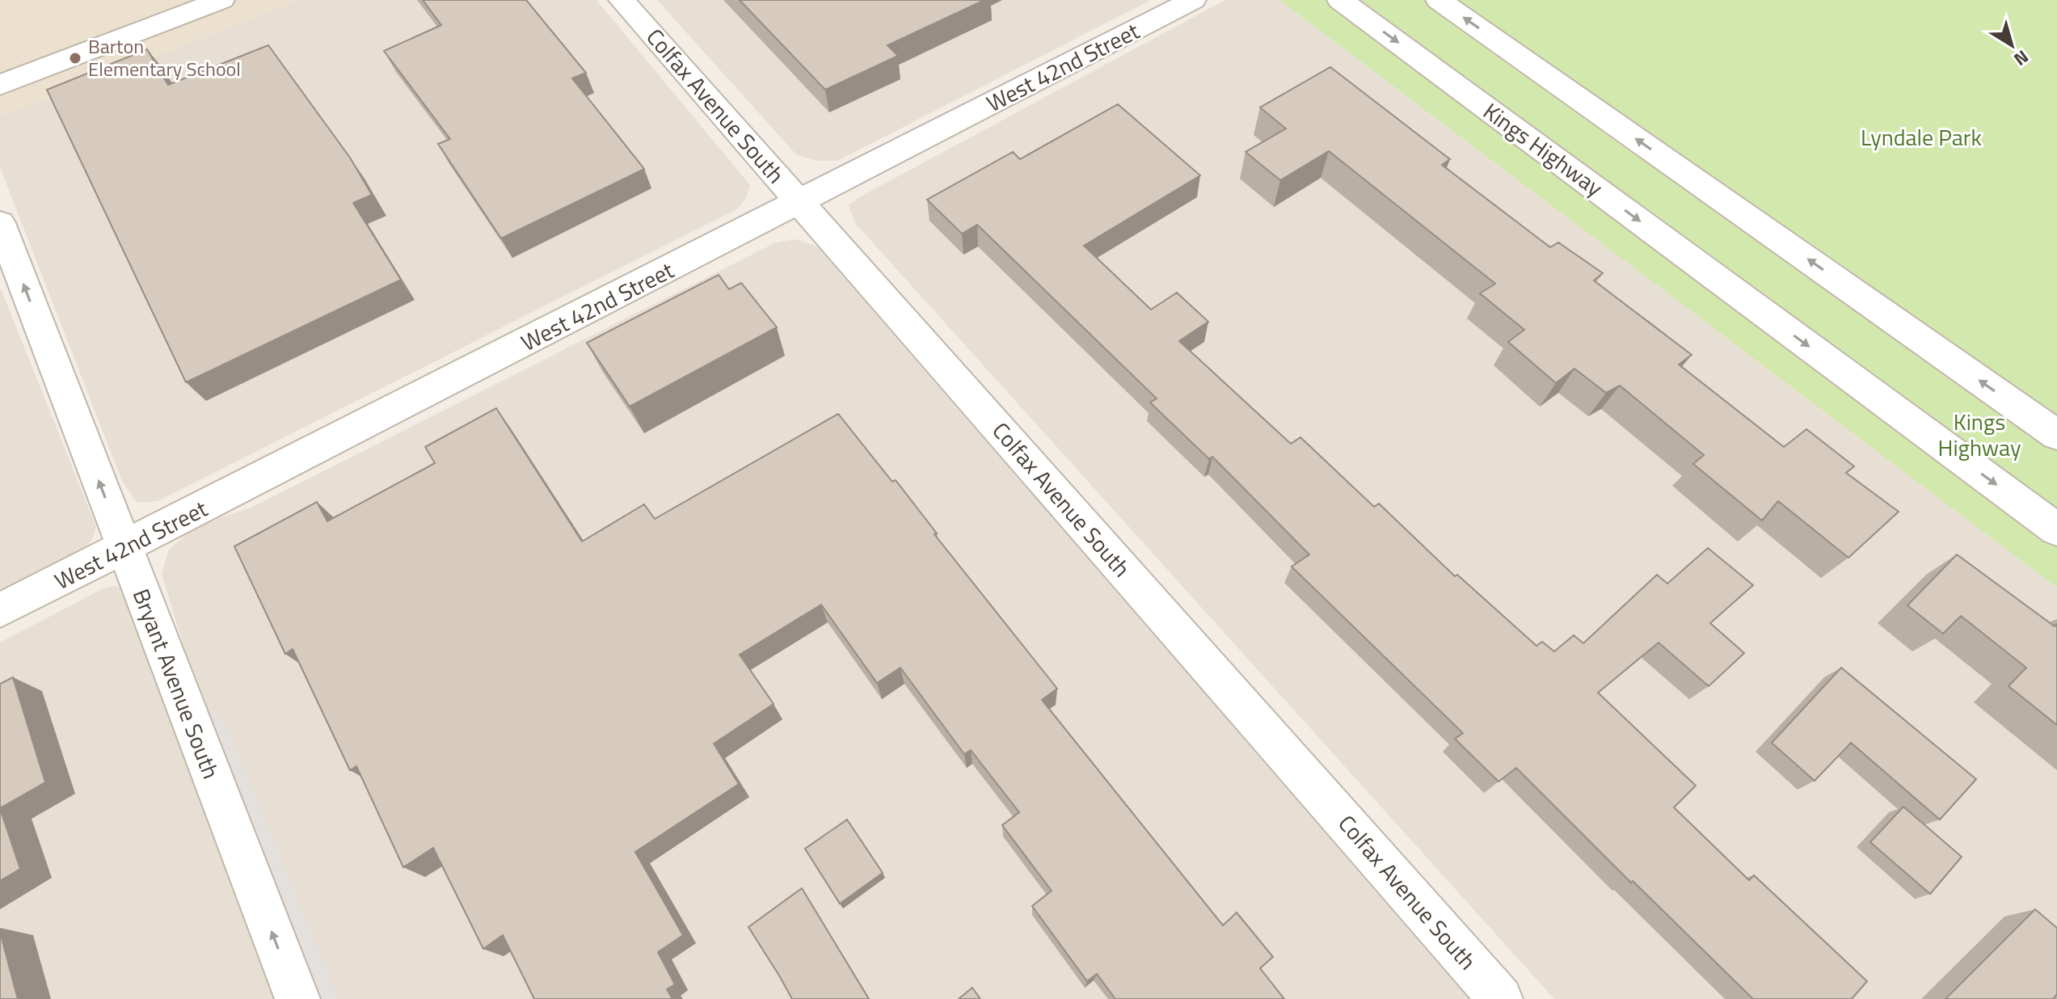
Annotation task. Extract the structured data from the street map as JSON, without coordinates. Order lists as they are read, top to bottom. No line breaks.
{"streets":{"street":["West 42nd Street","Colfax Avenue South","Kings Highway","Bryant Avenue South"]},"crossings":[["West 42nd Street","Colfax Avenue South"],["West 42nd Street","Bryant Avenue South"]],"one_way":["Bryant Avenue South"],"parks":["Lyndale Park","Kings Highway"],"places":["Barton Elementary School"],"north":"bottom right"}
